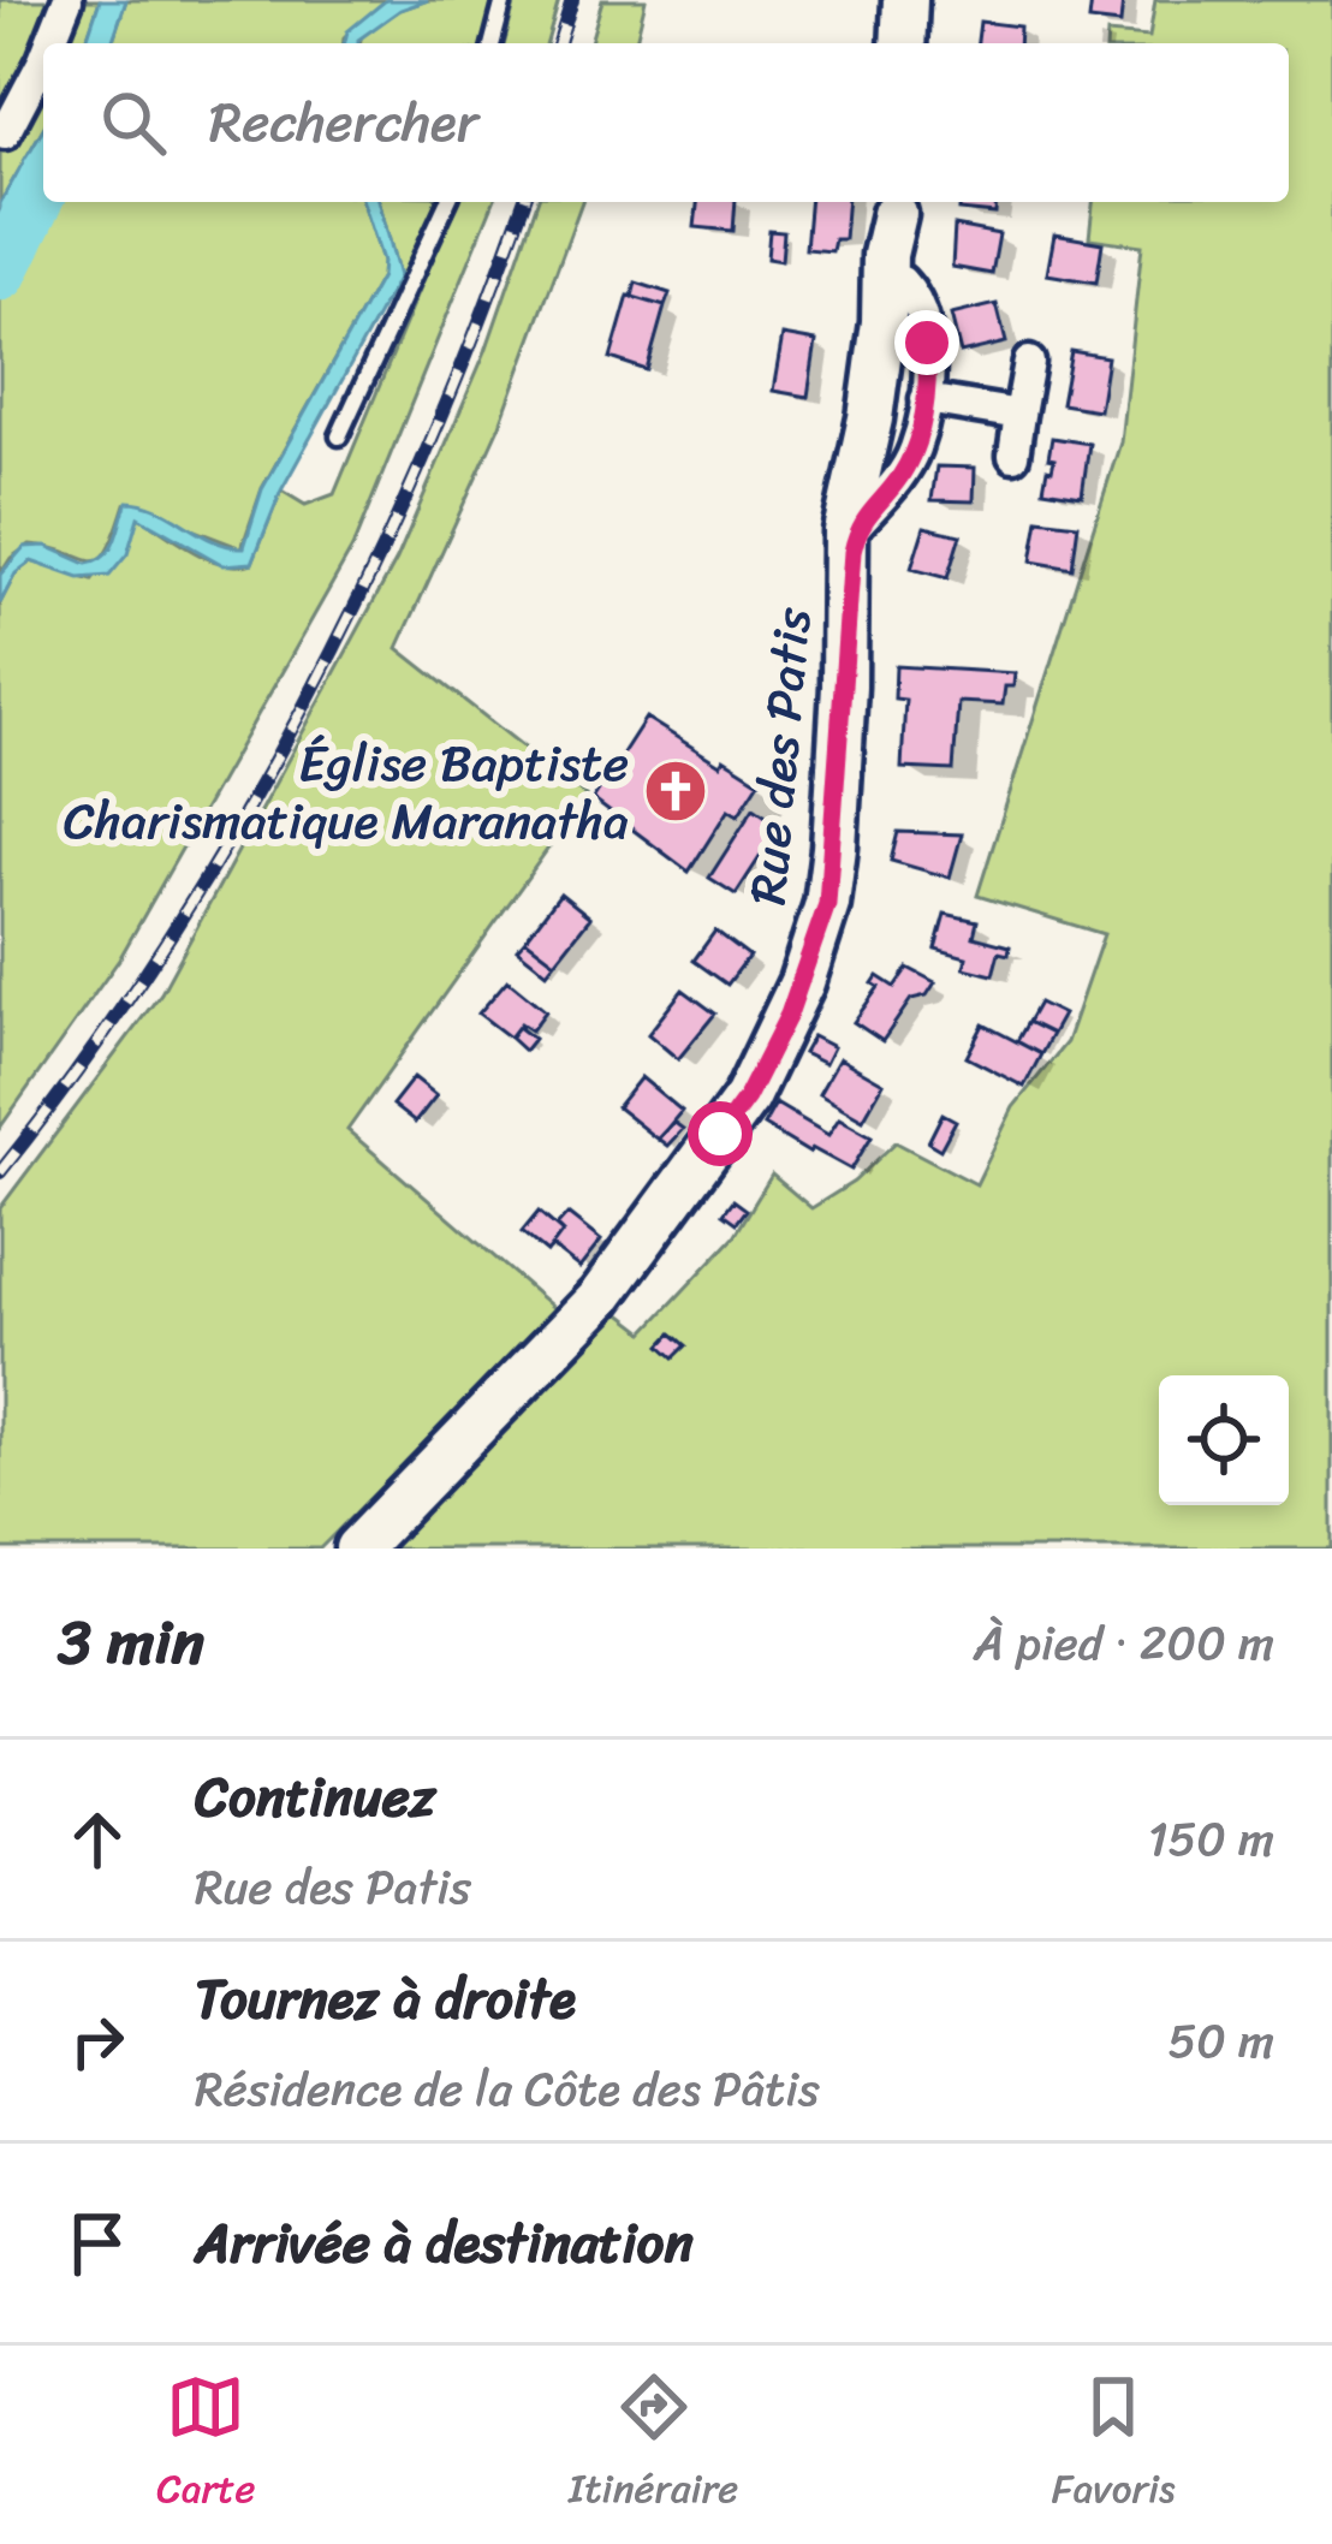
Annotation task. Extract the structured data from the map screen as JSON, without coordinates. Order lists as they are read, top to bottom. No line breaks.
{"streets":{"main road":["Rue des Patis"]},"places":{"church":["Église Baptiste Charismatique Maranatha"]},"page":{"search":"Rechercher","heading":["3 min","À pied · 200 m"],"list":[["Continuez","Rue des Patis","150 m"],["Tournez à droite","Résidence de la Côte des Pâtis","50 m"],"Arrivée à destination"],"nav":["Carte","Itinéraire","Favoris"]}}
